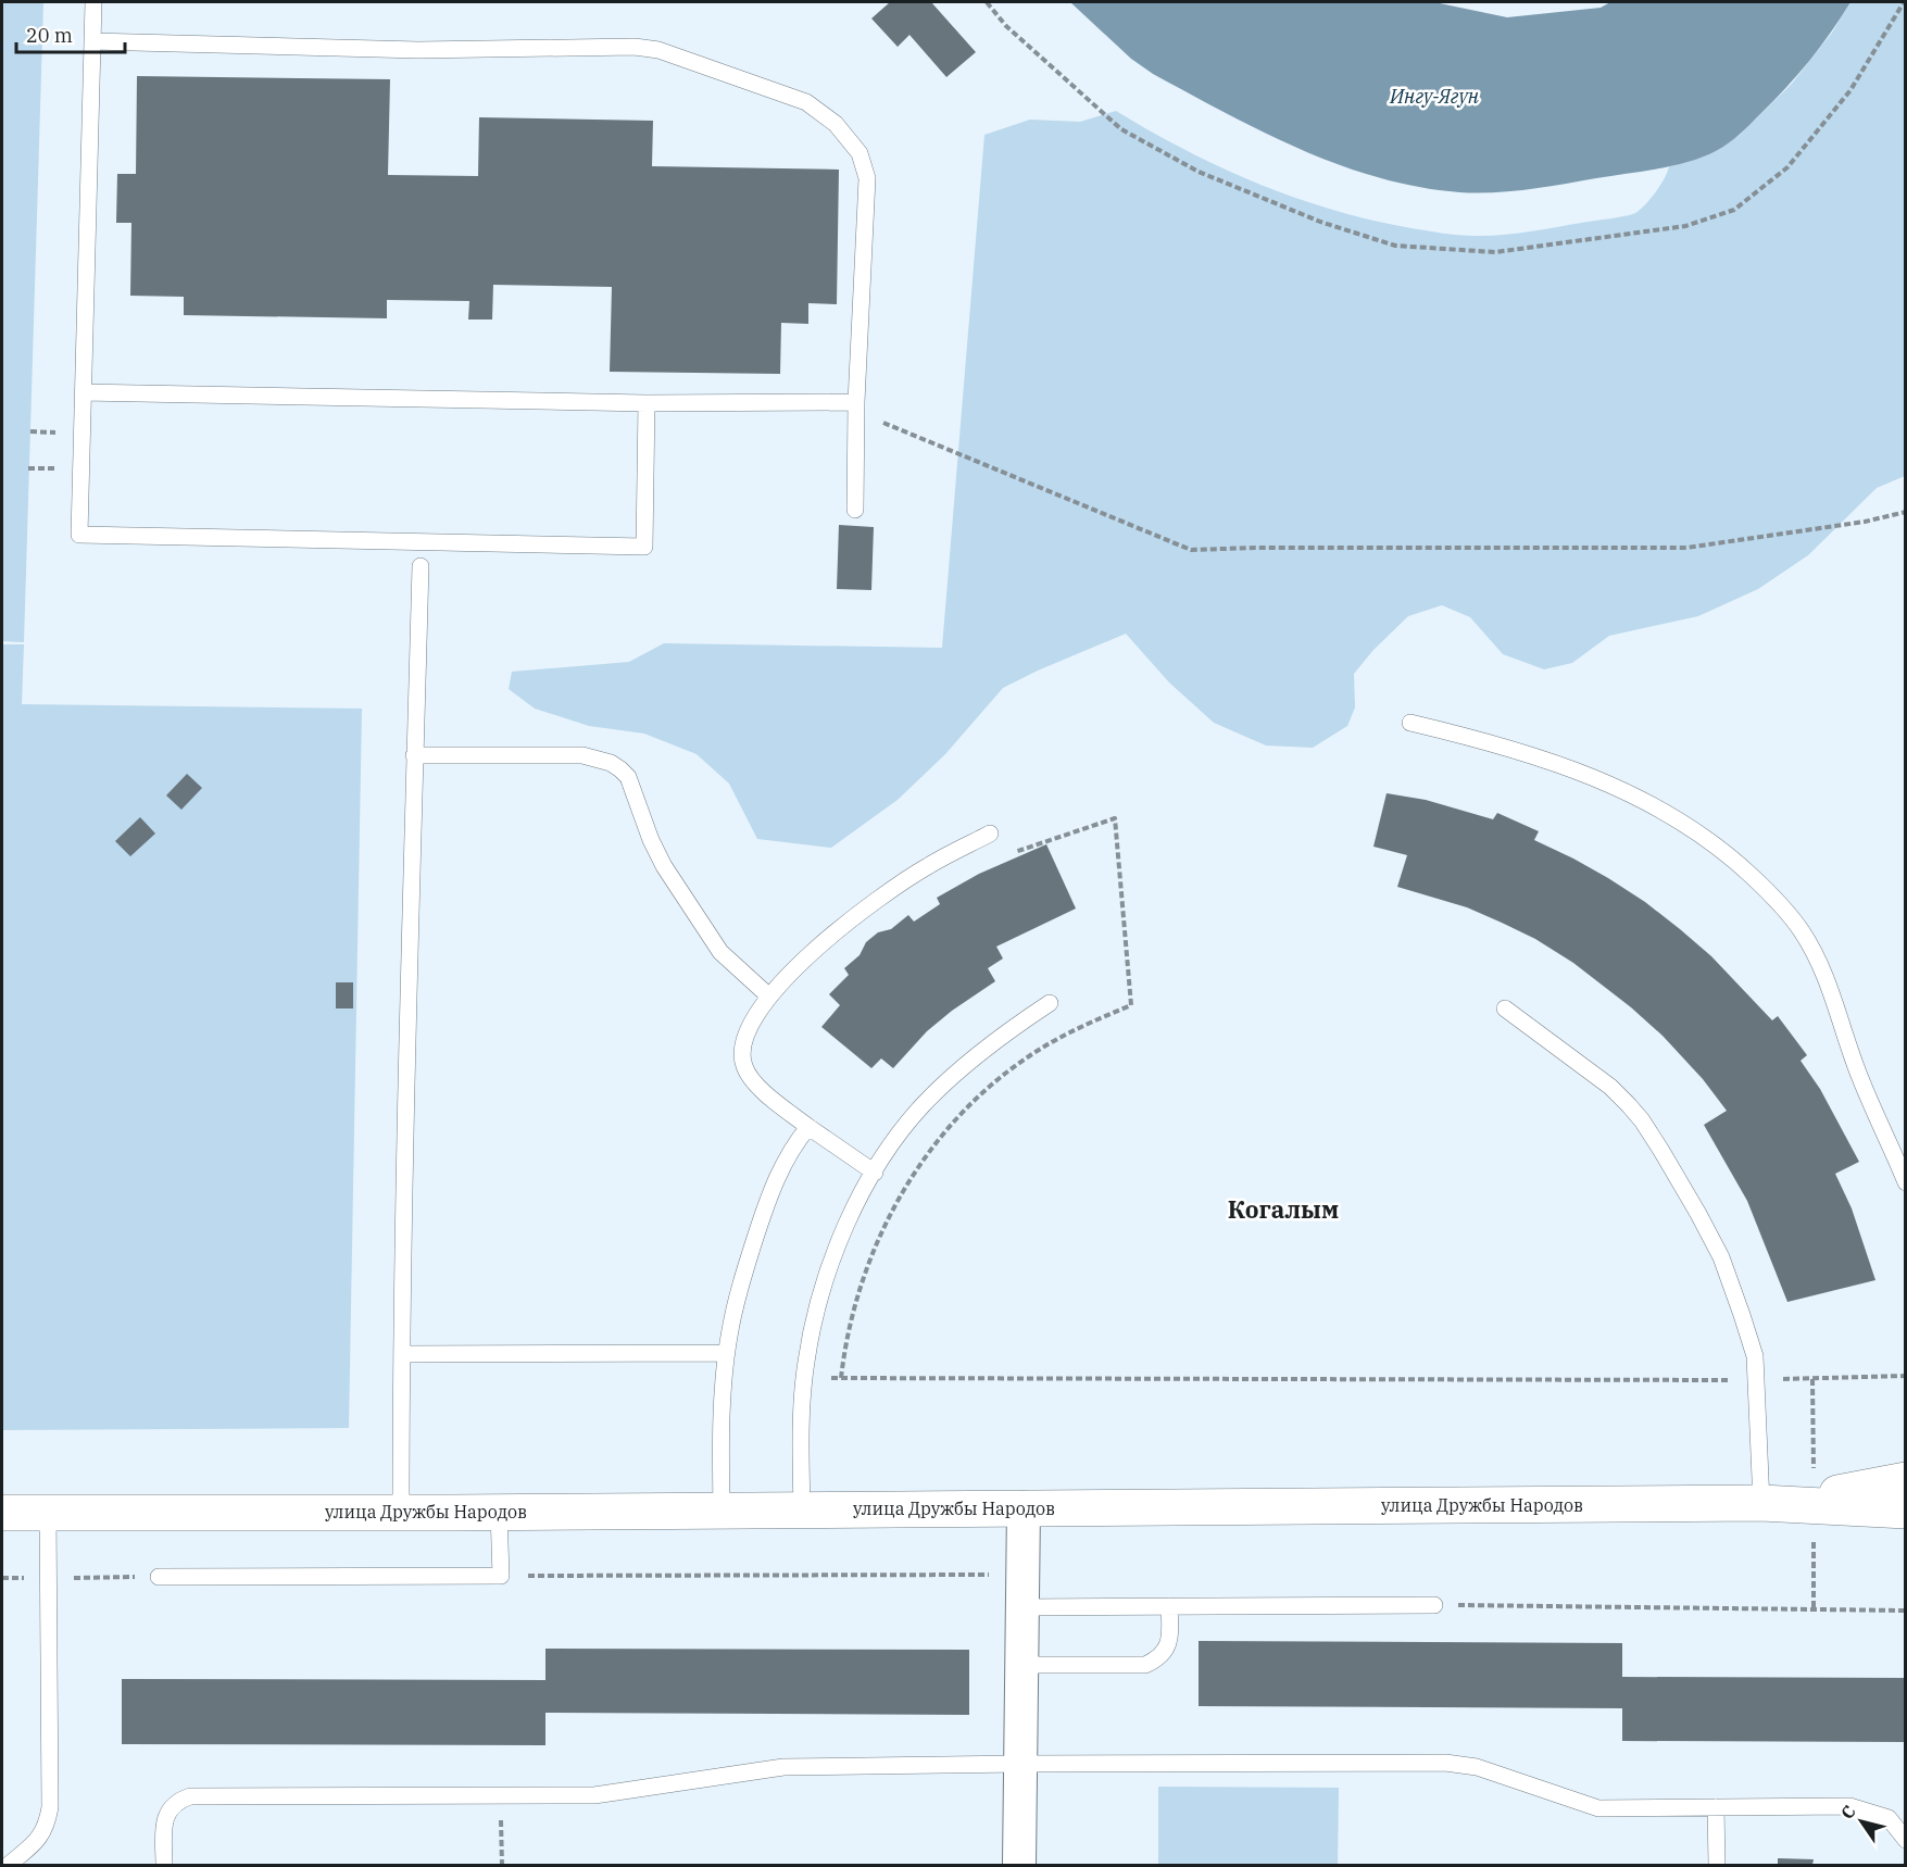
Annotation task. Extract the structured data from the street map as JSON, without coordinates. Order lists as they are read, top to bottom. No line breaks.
{"streets":{"main road":["улица Дружбы Народов"]},"districts":["Когалым"],"water":["Ингу-Ягун"],"scale_bar":"20 m","north":"top left"}
